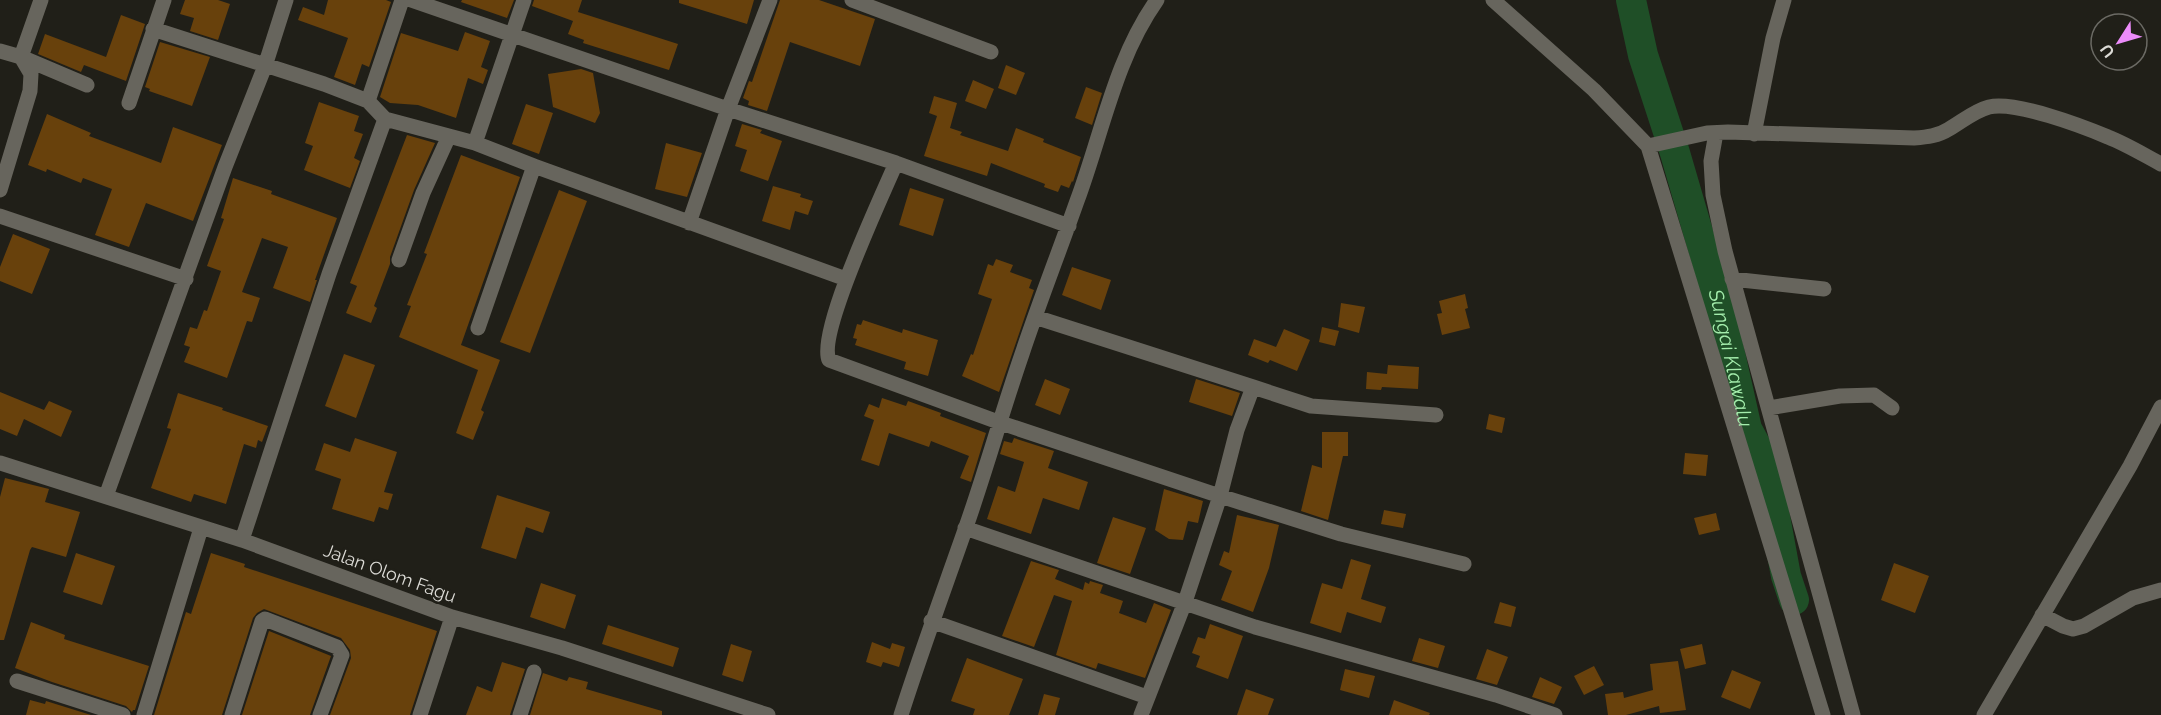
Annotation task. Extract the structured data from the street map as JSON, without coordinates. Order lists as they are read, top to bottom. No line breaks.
{"streets":{"street":["Jalan Olom Fagu"]},"water":["Sungai Klawalu"],"north":"bottom left"}
